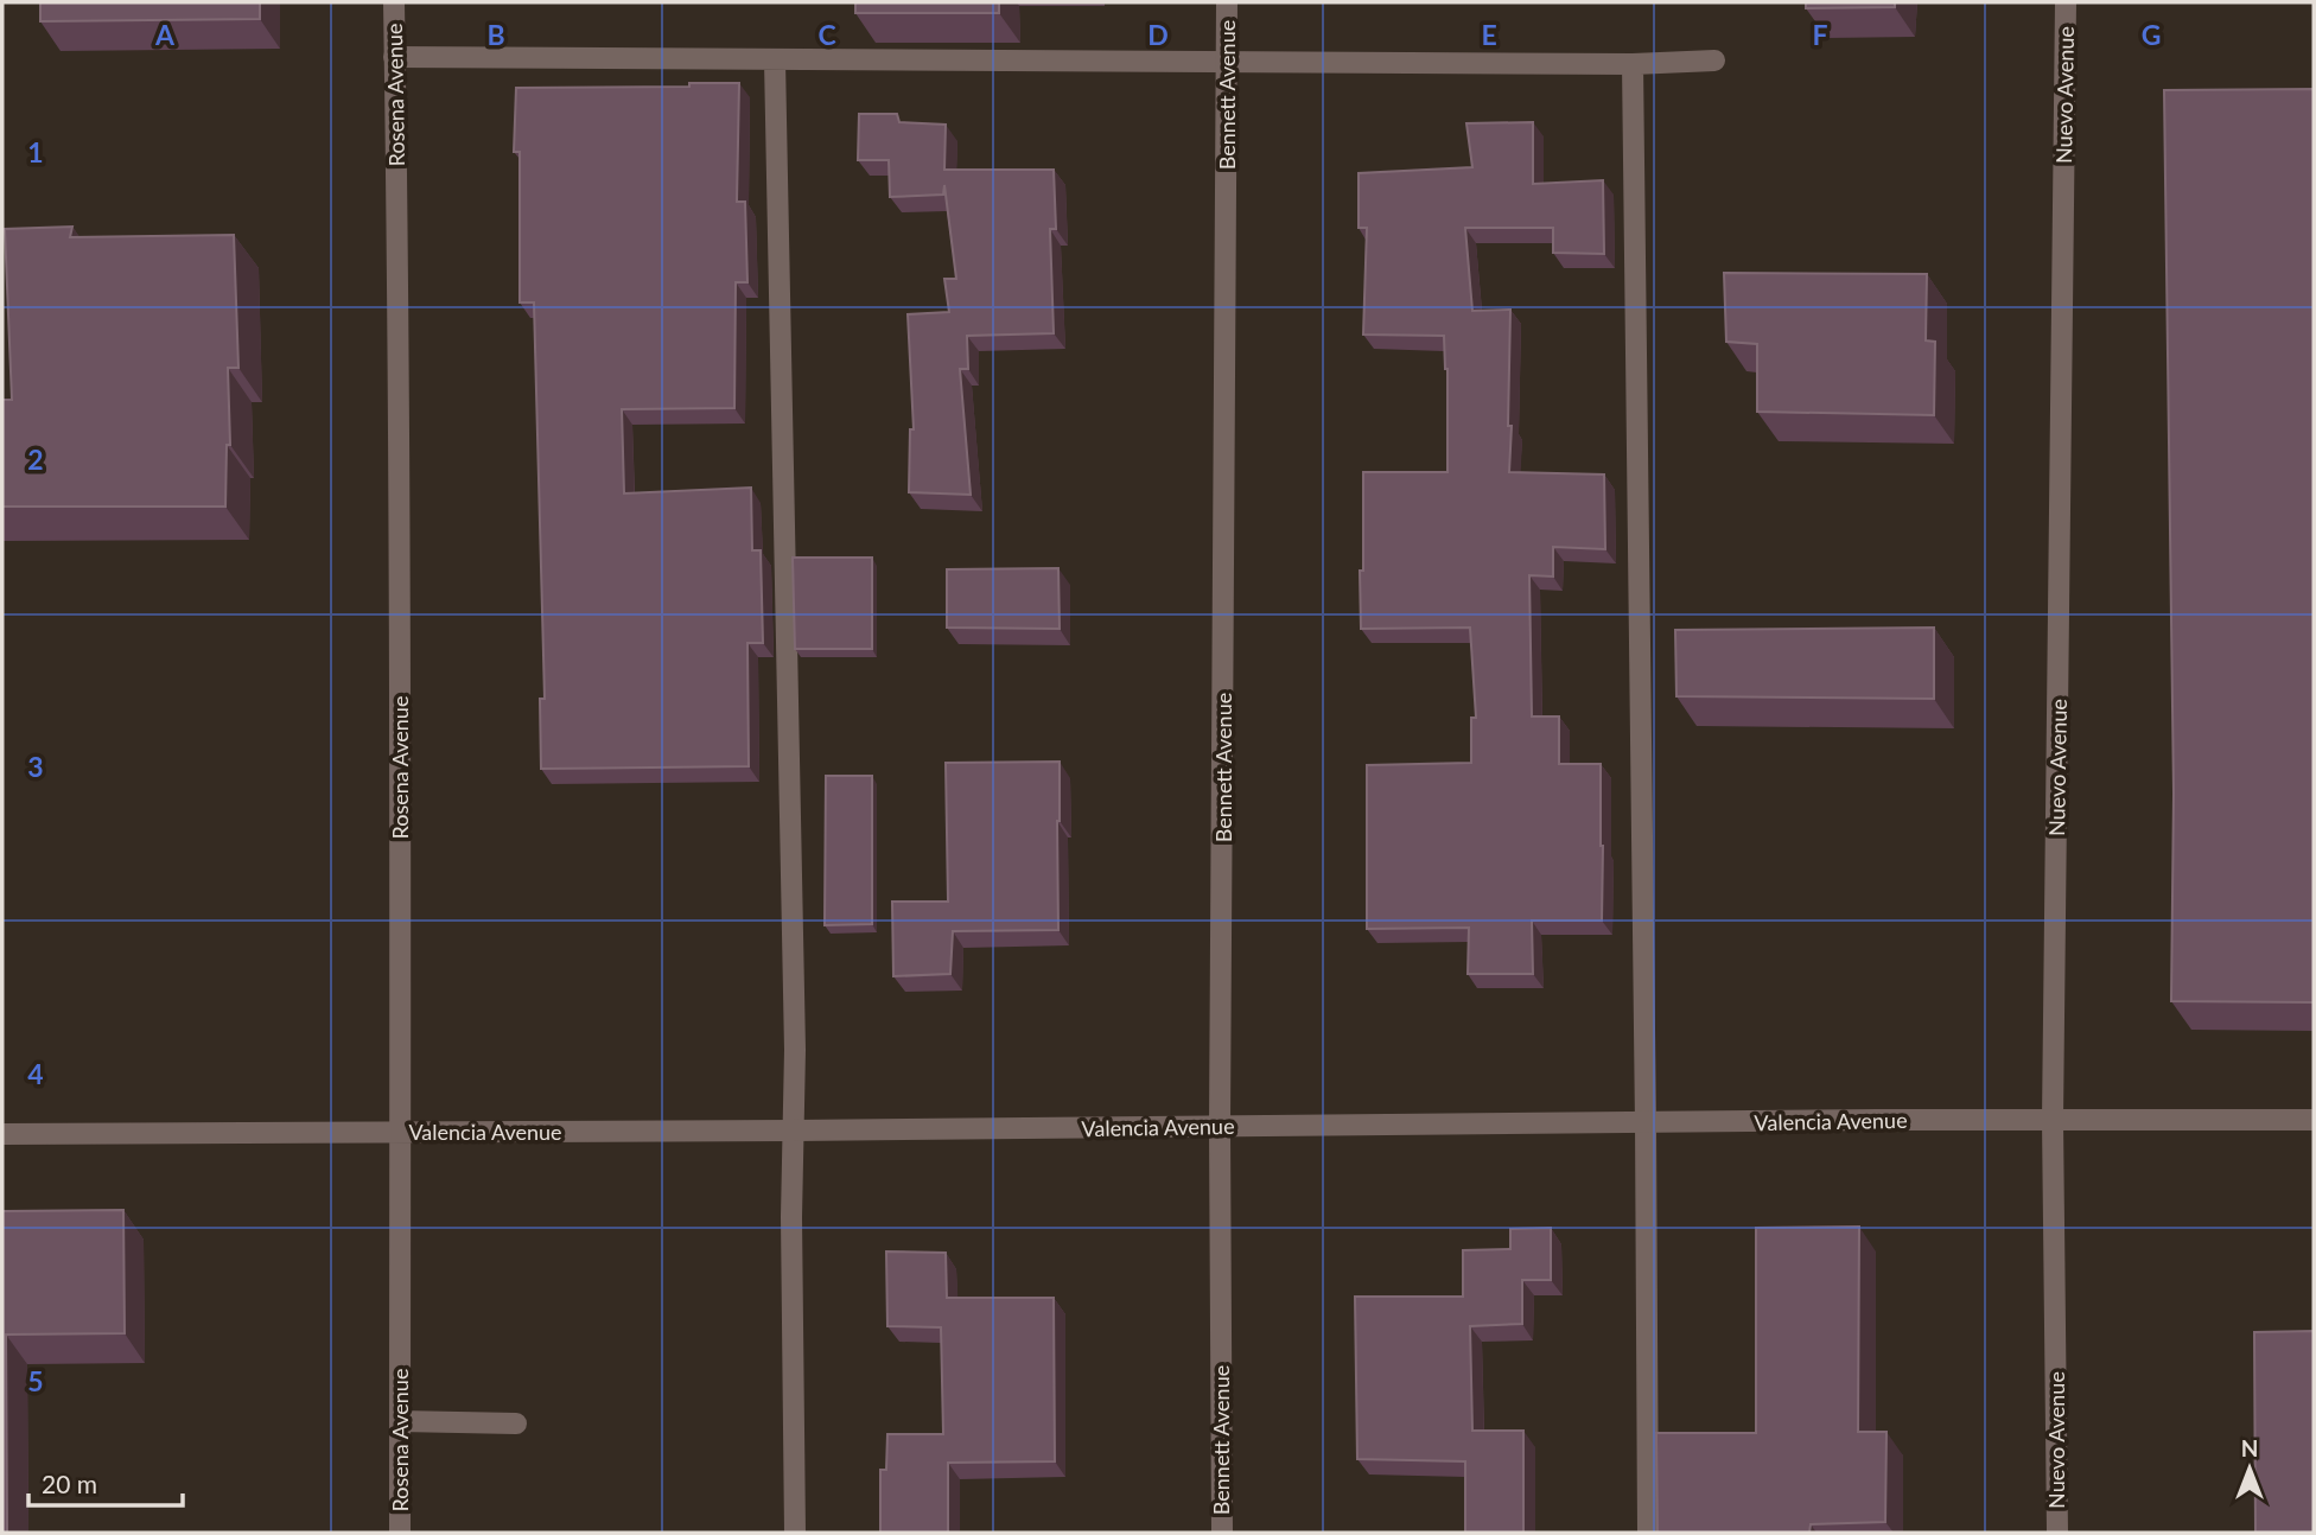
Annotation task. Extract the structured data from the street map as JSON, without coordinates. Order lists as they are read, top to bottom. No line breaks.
{"streets":{"street":["Rosena Avenue","Bennett Avenue","Nuevo Avenue","Valencia Avenue"]},"crossings":[["Rosena Avenue","Valencia Avenue"],["Bennett Avenue","Valencia Avenue"],["Nuevo Avenue","Valencia Avenue"]],"scale_bar":"20 m","north":"top","grid":{"columns":["A","B","C","D","E","F","G"],"rows":["1","2","3","4","5"]}}
